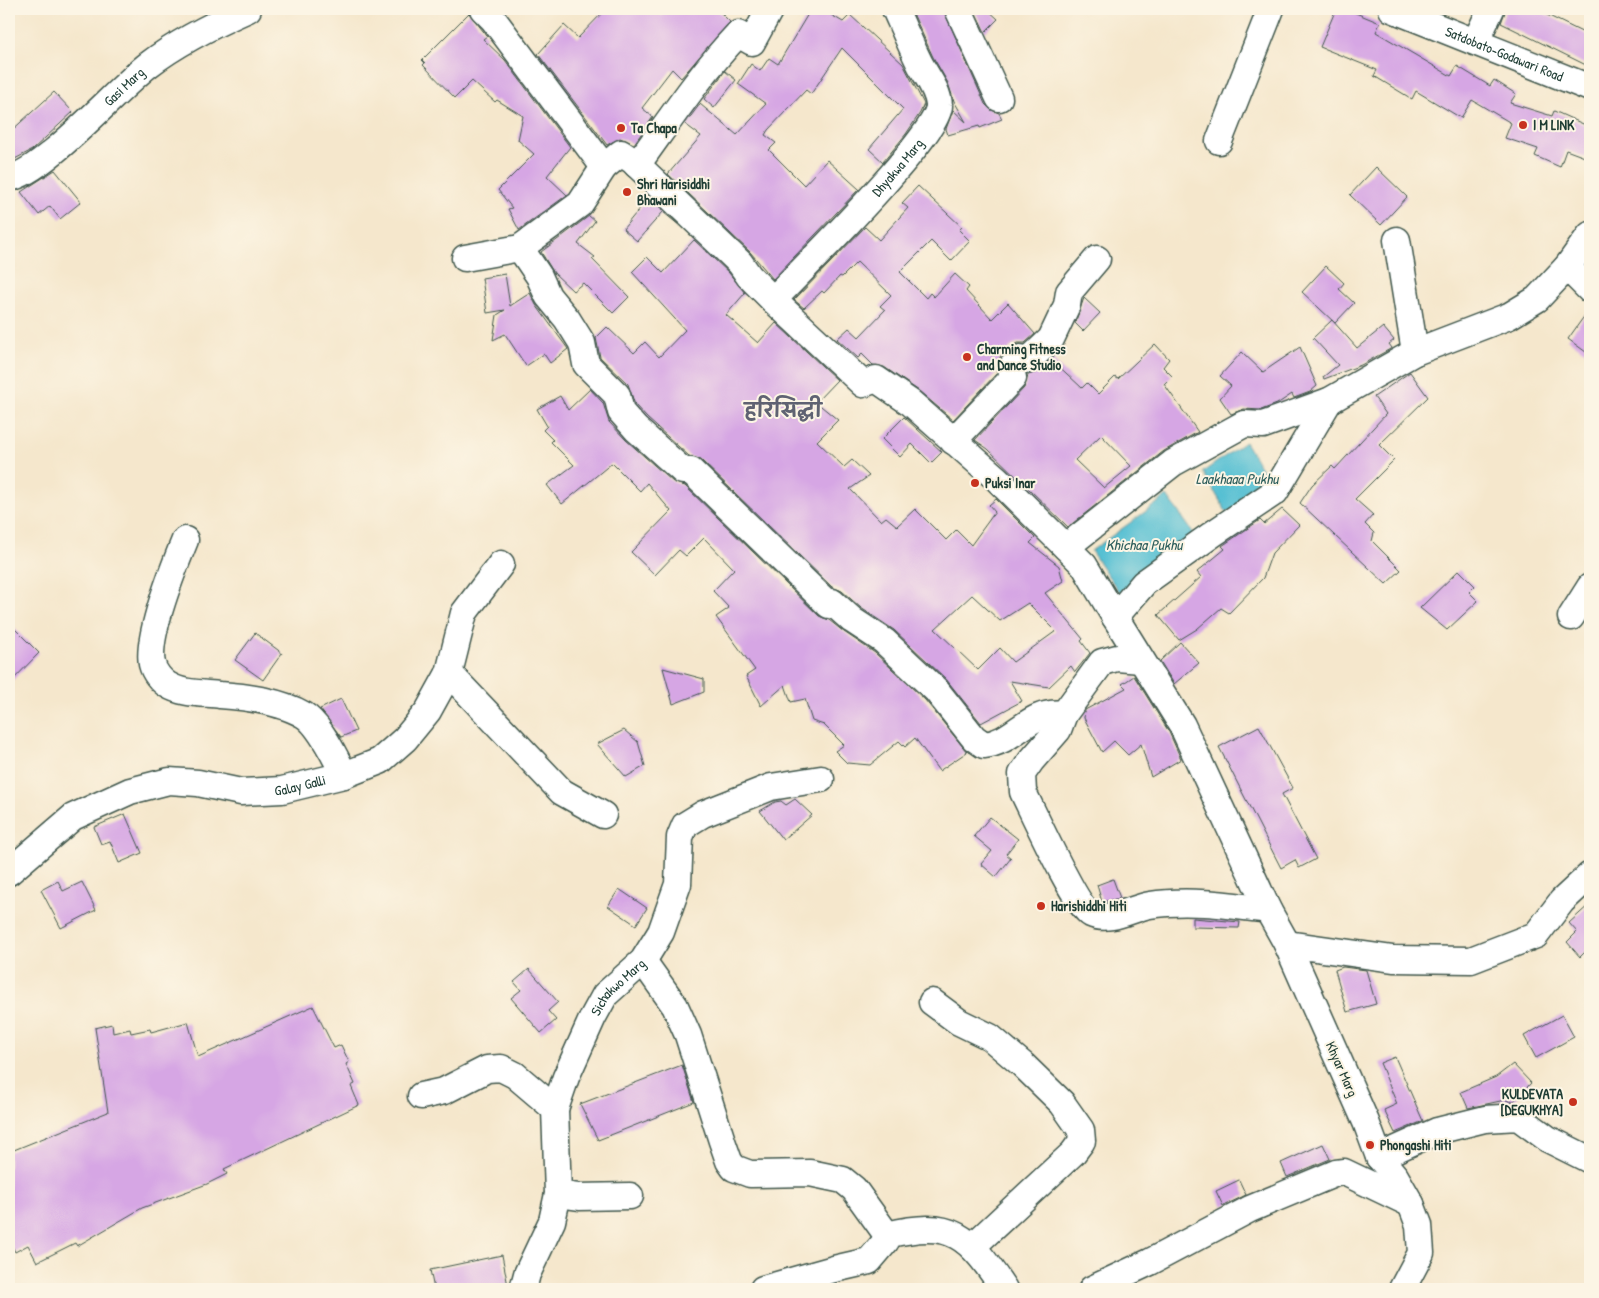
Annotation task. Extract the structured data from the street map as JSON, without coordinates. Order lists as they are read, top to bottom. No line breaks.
{"streets":{"street":["Satdobato-Godawari Road","Gasi Marg","Dhyakwa Marg","Galay Galli","Sichakwo Marg","Khyar Marg"]},"crossings":[["Dhyakwa Marg","Khyar Marg"]],"districts":["हरिसिद्धी"],"water":["Laakhaaa Pukhu","Khichaa Pukhu"],"places":["I M LINK","Ta Chapa","Shri Harisiddhi Bhawani","Charming Fitness and Dance Studio","Puksi Inar","Harishiddhi Hiti","KULDEVATA [DEGUKHYA]","Phongashi Hiti"]}
